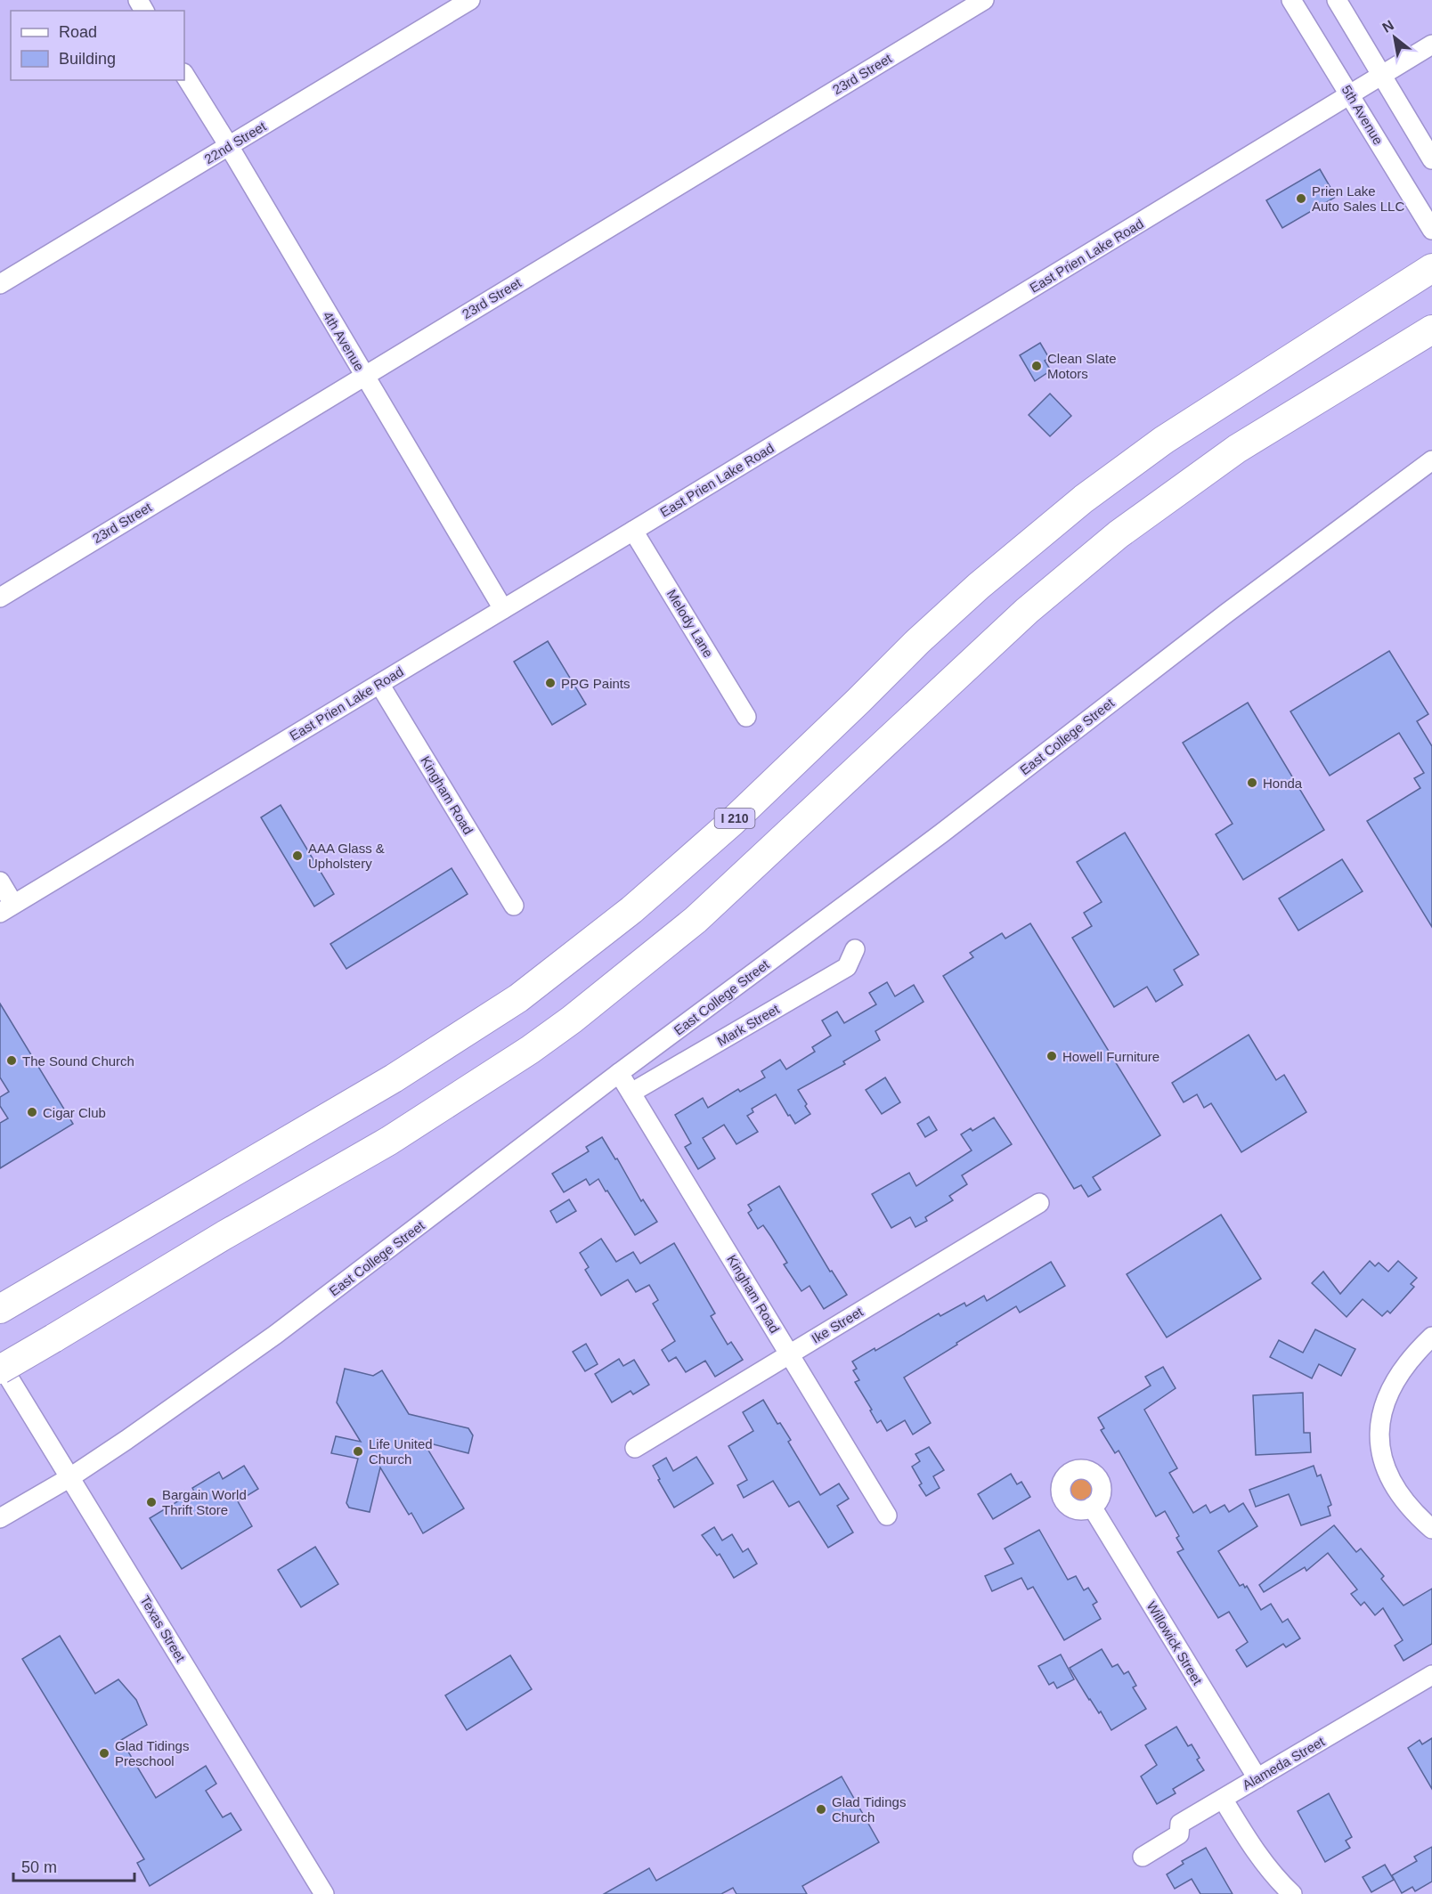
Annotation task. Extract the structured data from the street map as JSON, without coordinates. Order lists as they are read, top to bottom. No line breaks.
{"streets":{"highway":["I 210"],"street":["23rd Street","5th Avenue","22nd Street","East Prien Lake Road","4th Avenue","Melody Lane","East College Street","Kingham Road","Mark Street","Ike Street","Texas Street","Willowick Street","Alameda Street"]},"crossings":[["23rd Street","4th Avenue"],["5th Avenue","East Prien Lake Road"],["22nd Street","4th Avenue"],["East Prien Lake Road","4th Avenue"],["East Prien Lake Road","Melody Lane"],["East Prien Lake Road","Kingham Road"],["East College Street","Kingham Road"],["East College Street","Texas Street"],["Kingham Road","Mark Street"],["Kingham Road","Ike Street"],["Willowick Street","Alameda Street"]],"places":["Prien Lake Auto Sales LLC","Clean Slate Motors","PPG Paints","Honda","AAA Glass & Upholstery","Howell Furniture","The Sound Church","Cigar Club","Life United Church","Bargain World Thrift Store","Glad Tidings Preschool","Glad Tidings Church"],"legend":["Road","Building"],"scale_bar":"50 m","north":"top left"}
